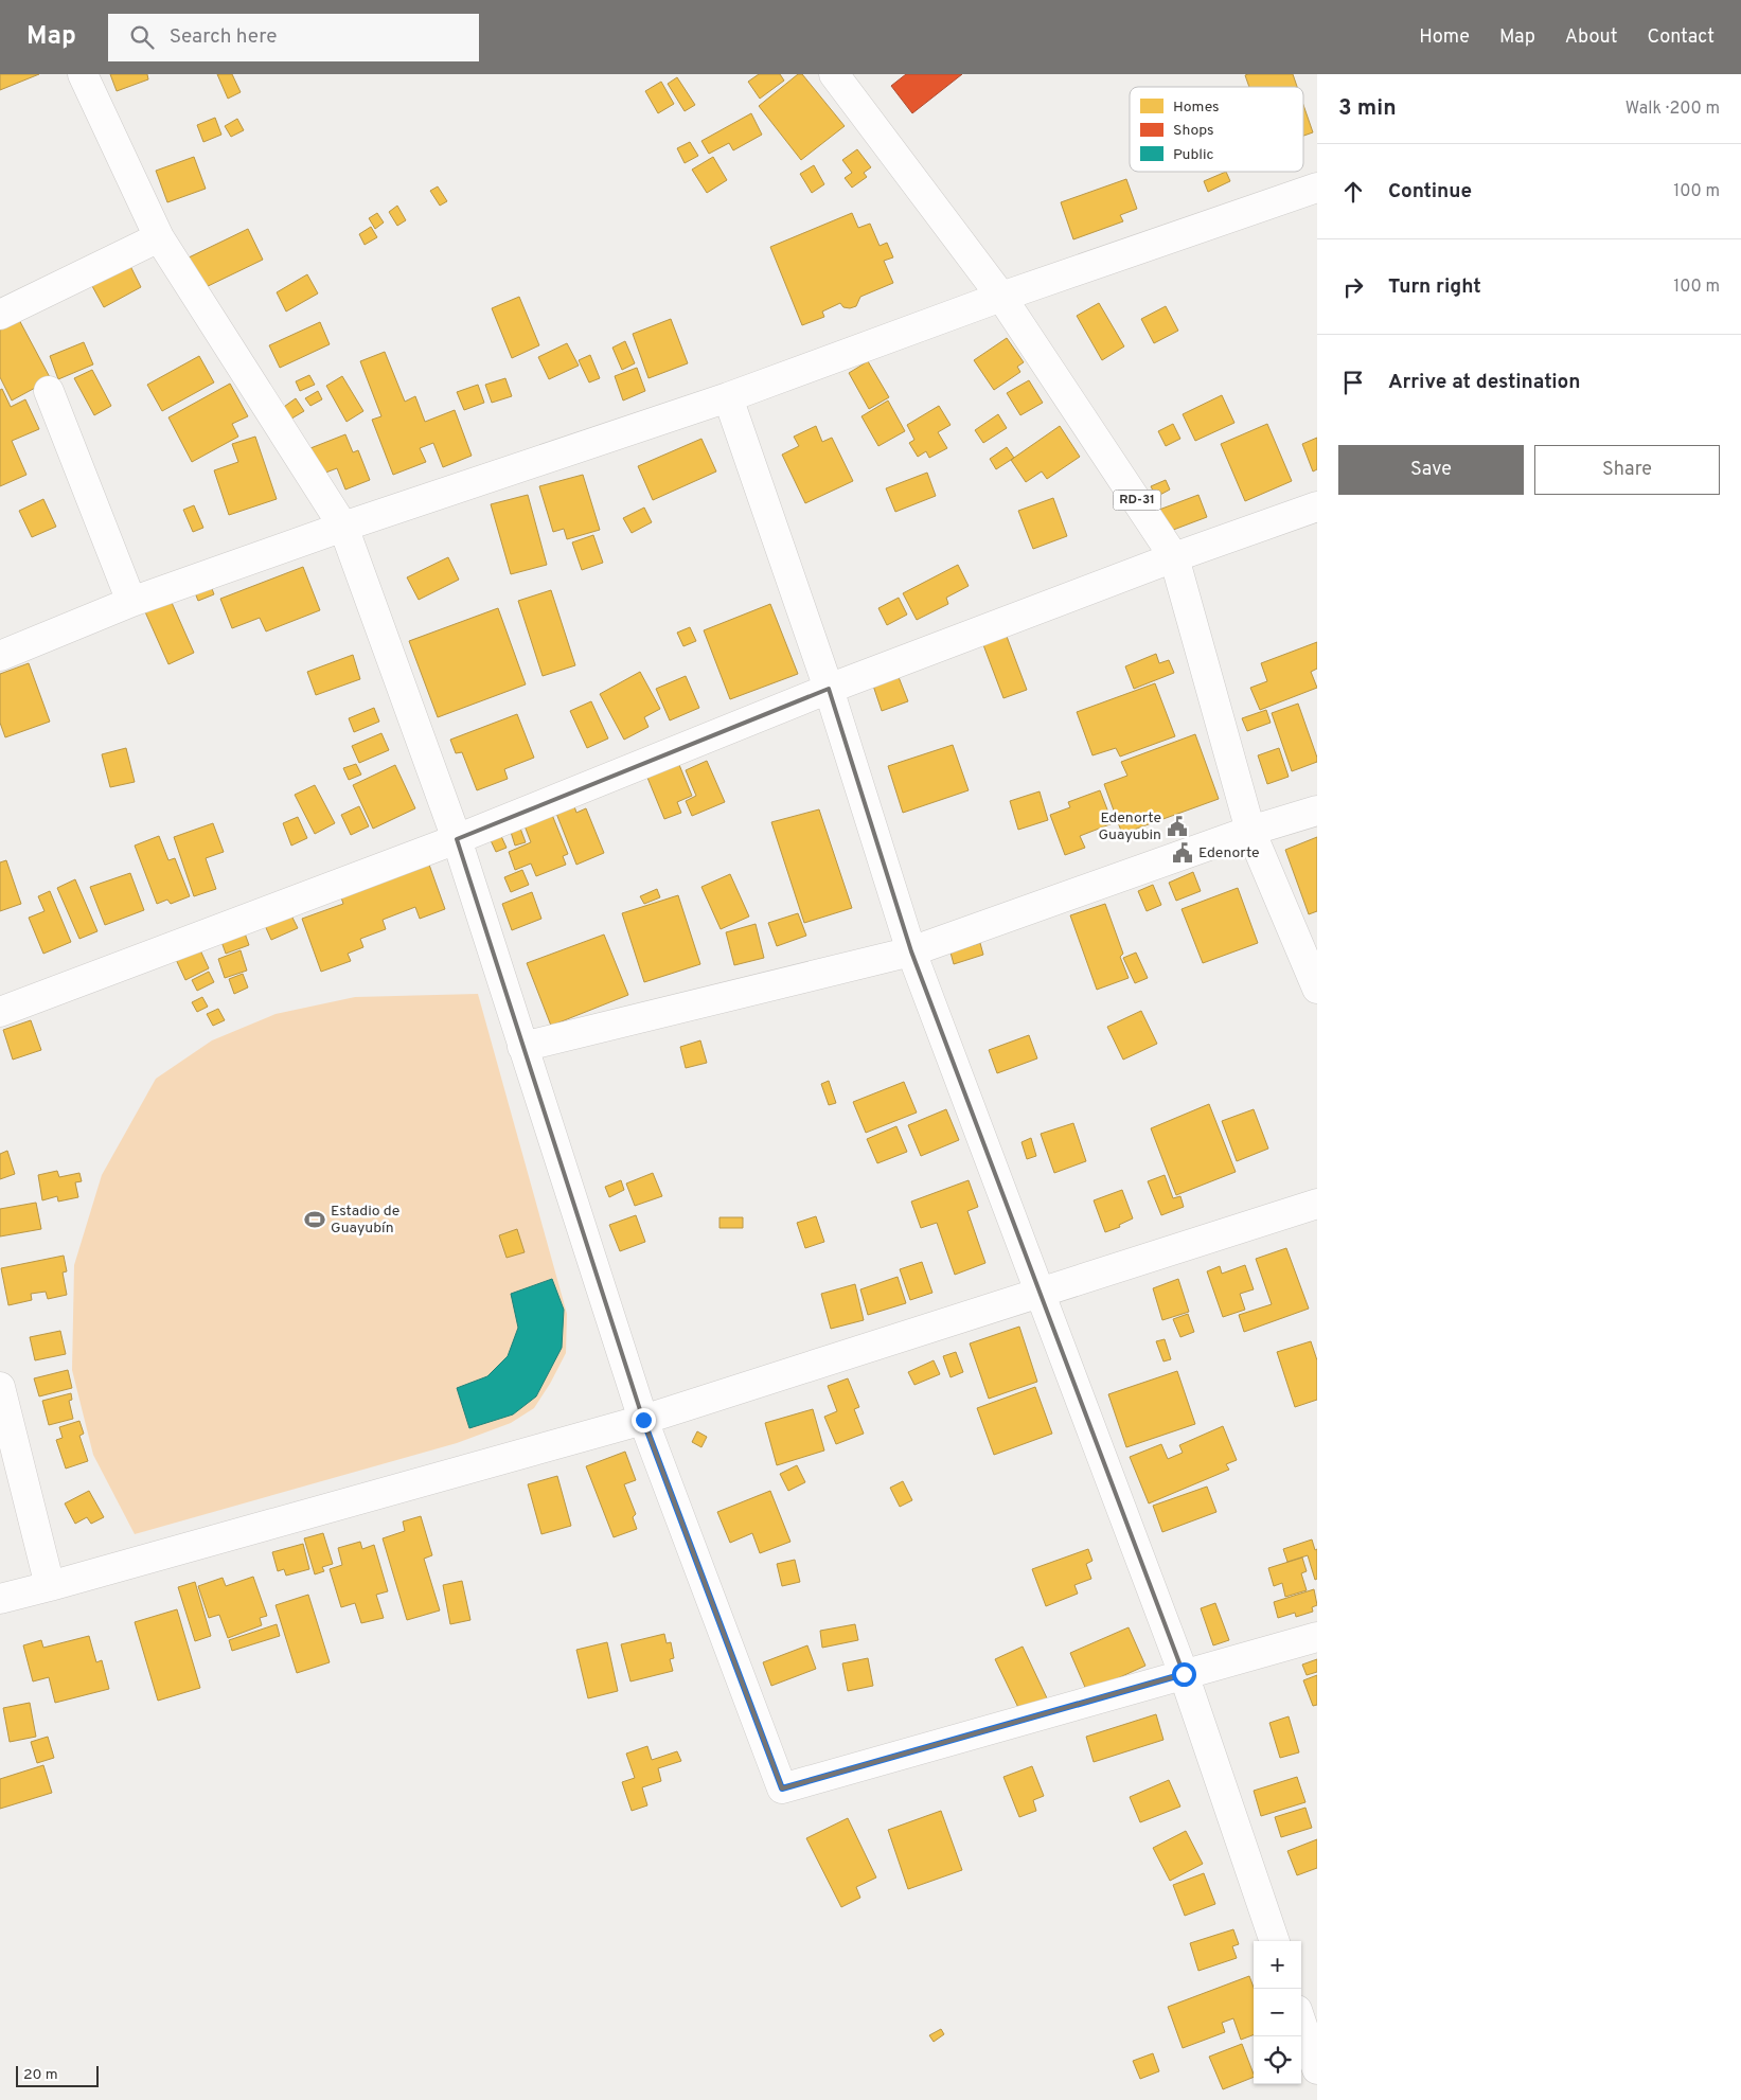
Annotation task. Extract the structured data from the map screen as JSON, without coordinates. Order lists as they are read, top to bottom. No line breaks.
{"streets":{"street":["RD-31"]},"places":{"public building":["Edenorte Guayubin","Edenorte"],"sports":["Estadio de Guayubín"]},"legend":["Homes","Shops","Public"],"scale_bar":"20 m","page":{"header":"Map","search":"Search here","nav":["Home","Map","About","Contact"],"heading":["3 min","Walk · 200 m"],"list":[["Continue","100 m"],["Turn right","100 m"],"Arrive at destination"],"buttons":["Save","Share"],"map_buttons":["+","−"],"scale":"20 m"}}
